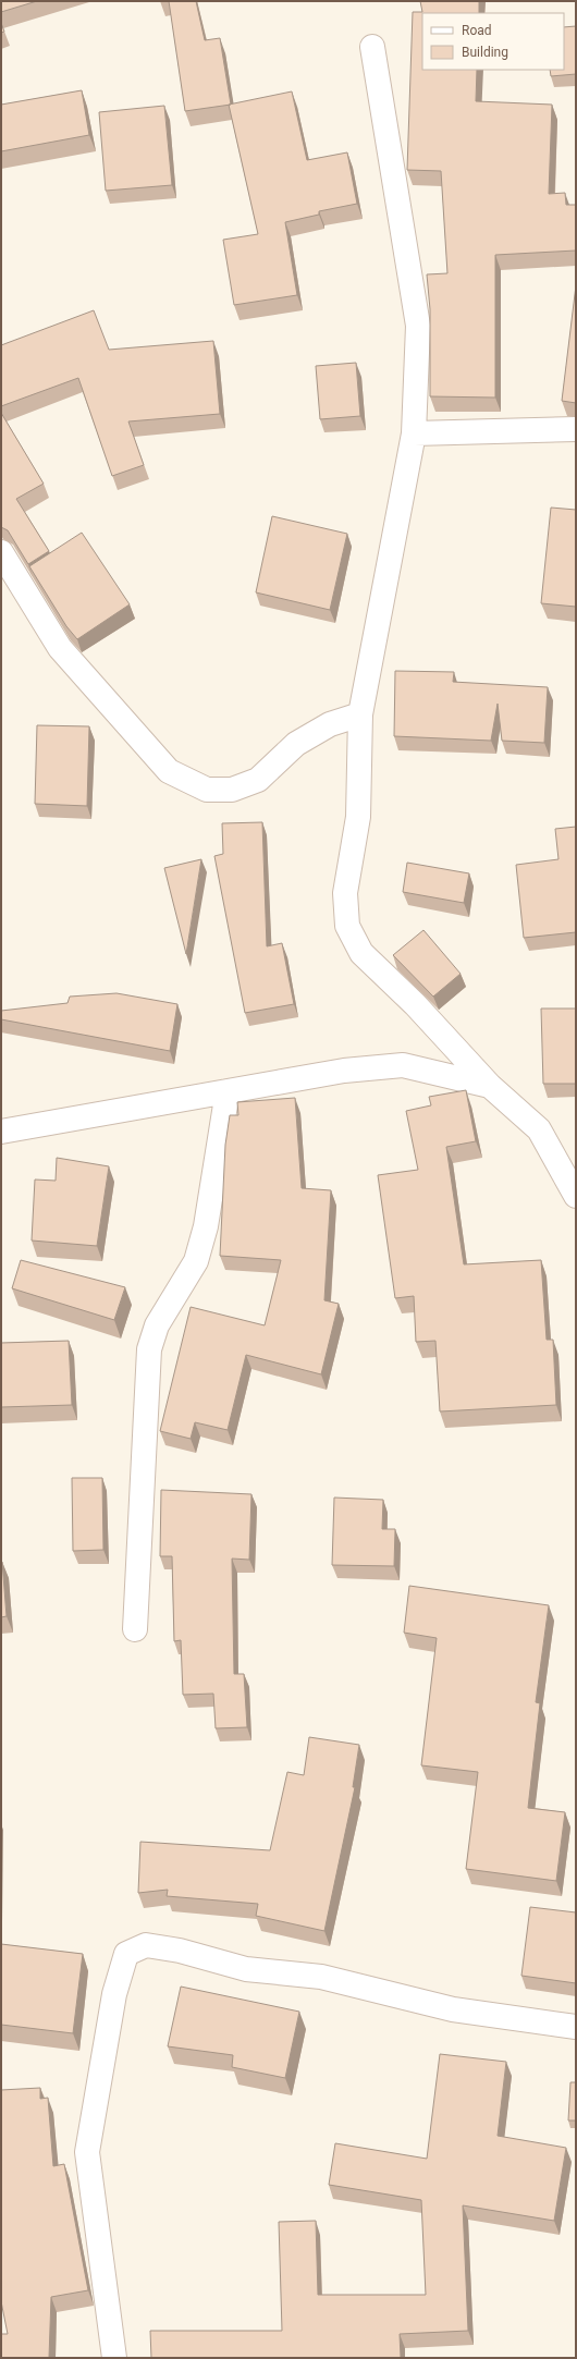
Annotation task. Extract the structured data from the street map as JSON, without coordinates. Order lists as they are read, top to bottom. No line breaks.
{"legend":["Road","Building"]}
